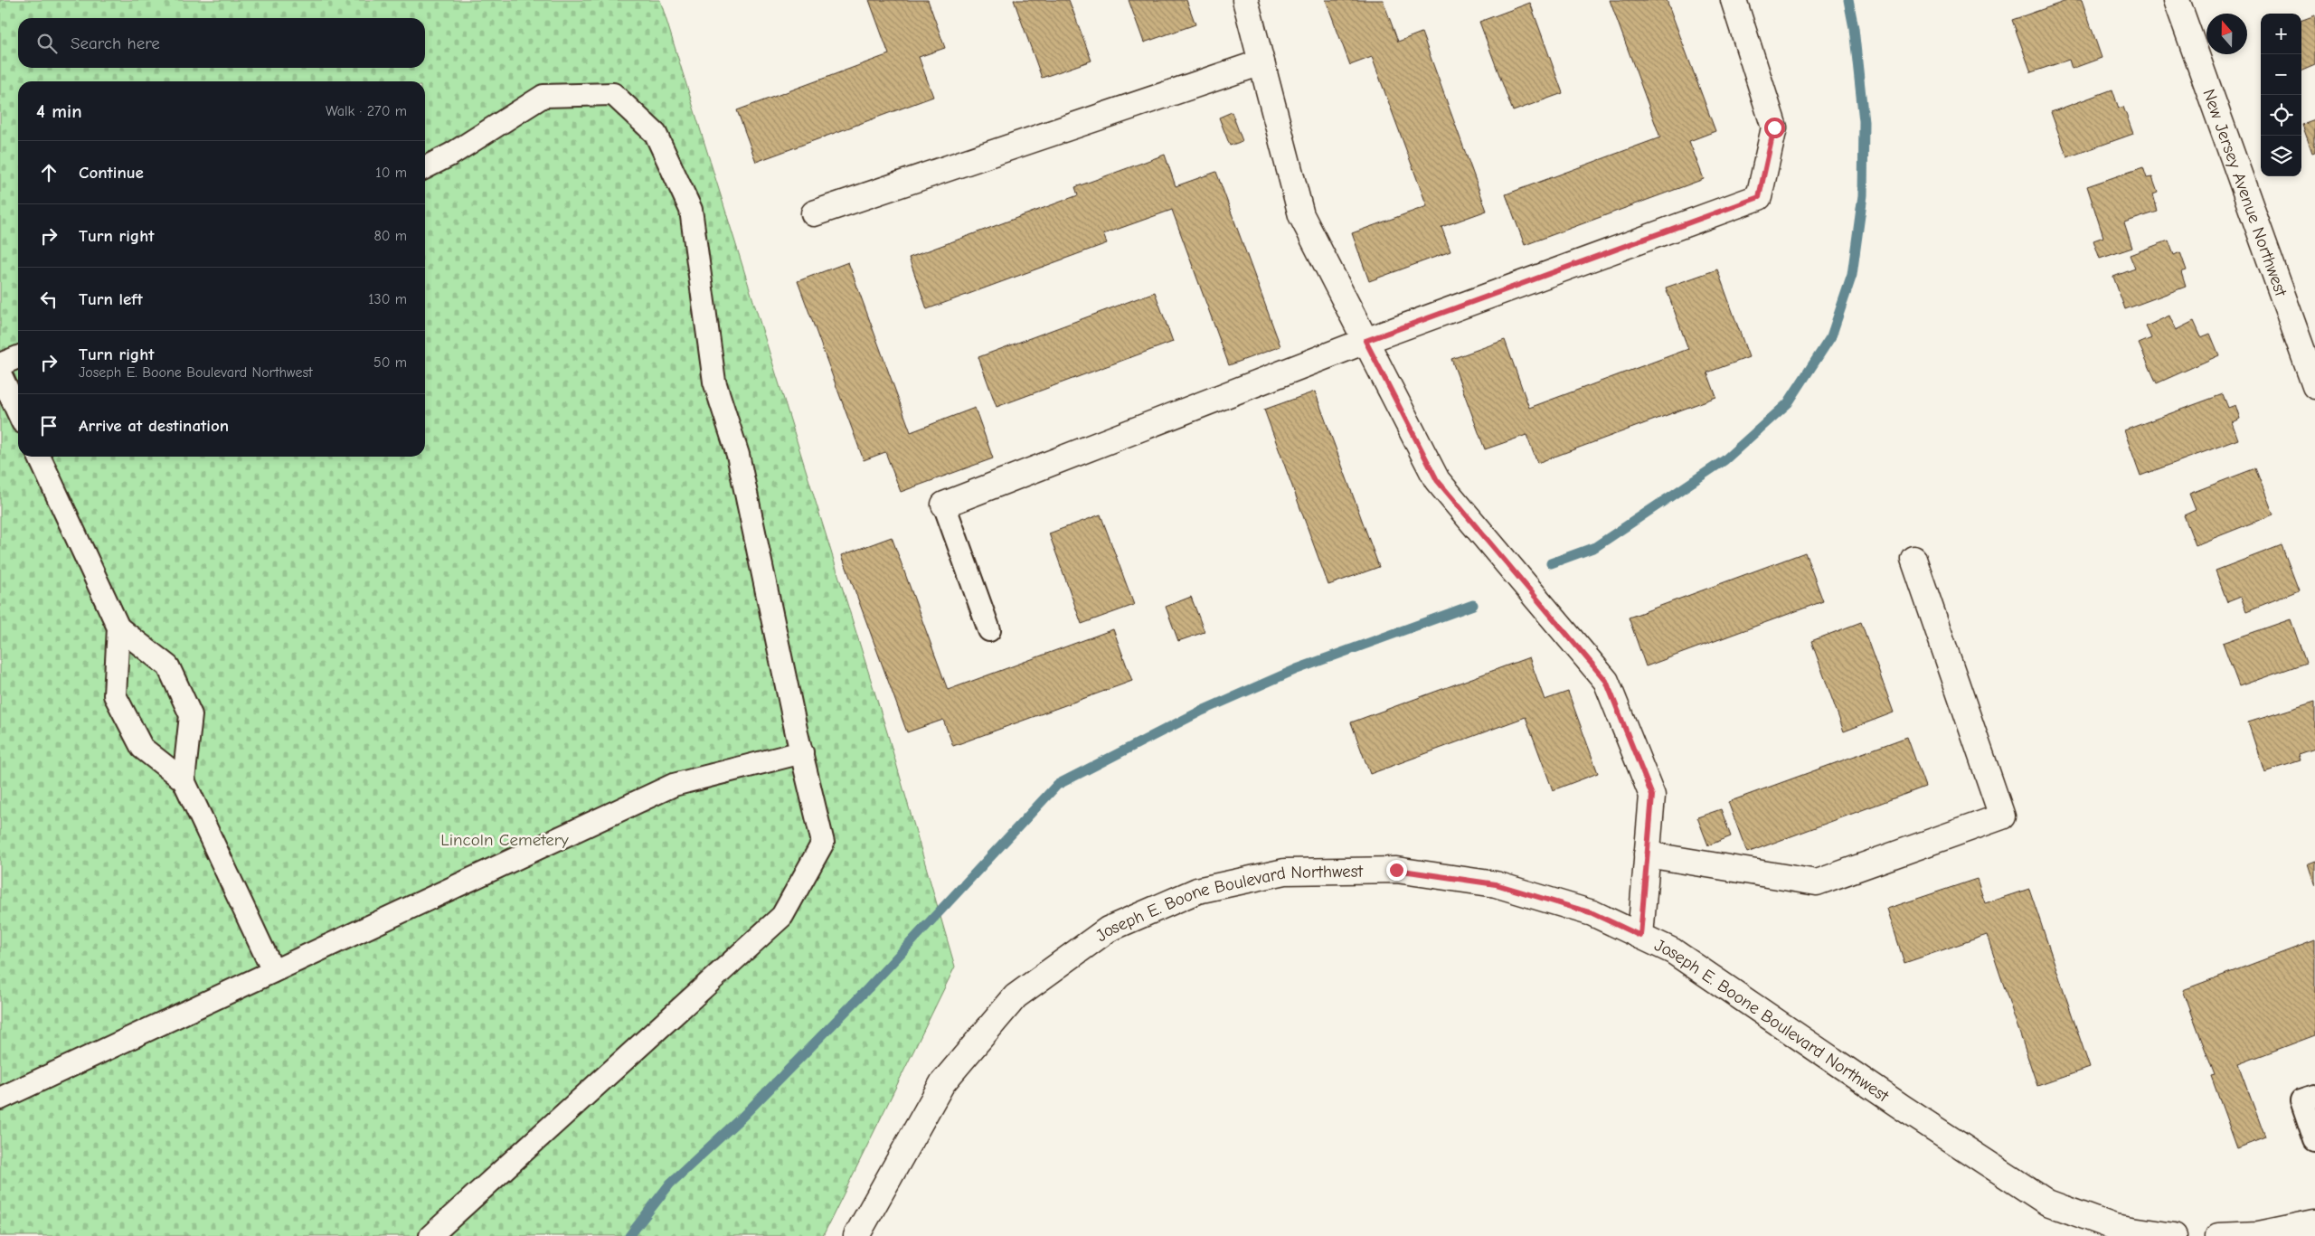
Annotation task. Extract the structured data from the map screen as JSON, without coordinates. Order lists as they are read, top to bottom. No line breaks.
{"streets":{"street":["New Jersey Avenue Northwest","Joseph E. Boone Boulevard Northwest"]},"parks":["Lincoln Cemetery"],"north":"top","page":{"map_buttons":["+","−"],"search":"Search here","heading":["4 min","Walk · 270 m"],"list":[["Continue","10 m"],["Turn right","80 m"],["Turn left","130 m"],["Turn right","Joseph E. Boone Boulevard Northwest","50 m"],"Arrive at destination"]}}
